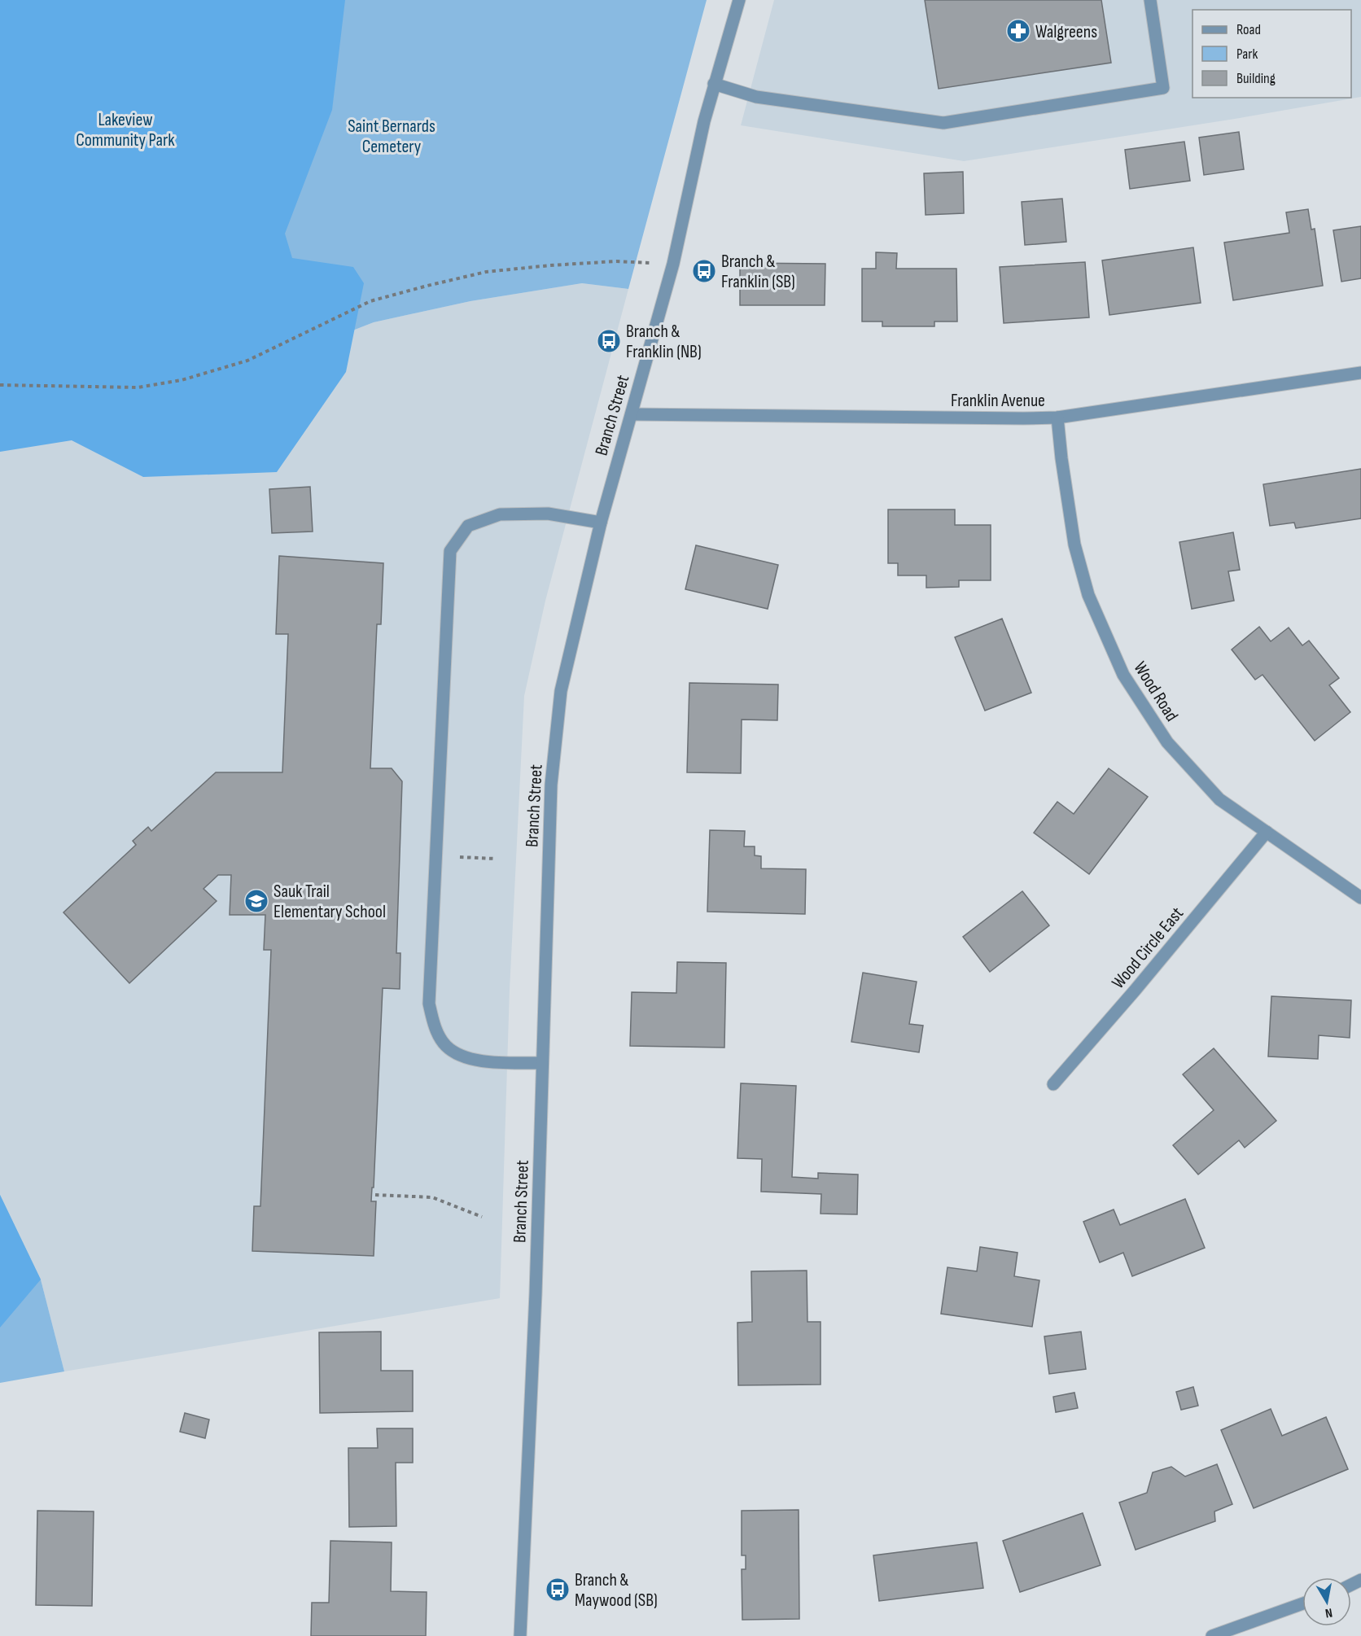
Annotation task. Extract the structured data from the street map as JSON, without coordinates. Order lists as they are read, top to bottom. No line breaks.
{"streets":{"street":["Franklin Avenue","Branch Street","Wood Road","Wood Circle East"]},"crossings":[["Franklin Avenue","Branch Street"],["Franklin Avenue","Wood Road"],["Wood Road","Wood Circle East"]],"parks":["Lakeview Community Park","Saint Bernards Cemetery"],"places":{"pharmacy":["Walgreens"],"bus stop":["Branch & Franklin (SB)","Branch & Franklin (NB)","Branch & Maywood (SB)"],"school or university":["Sauk Trail Elementary School"]},"legend":["Road","Park","Building"],"north":"bottom"}
